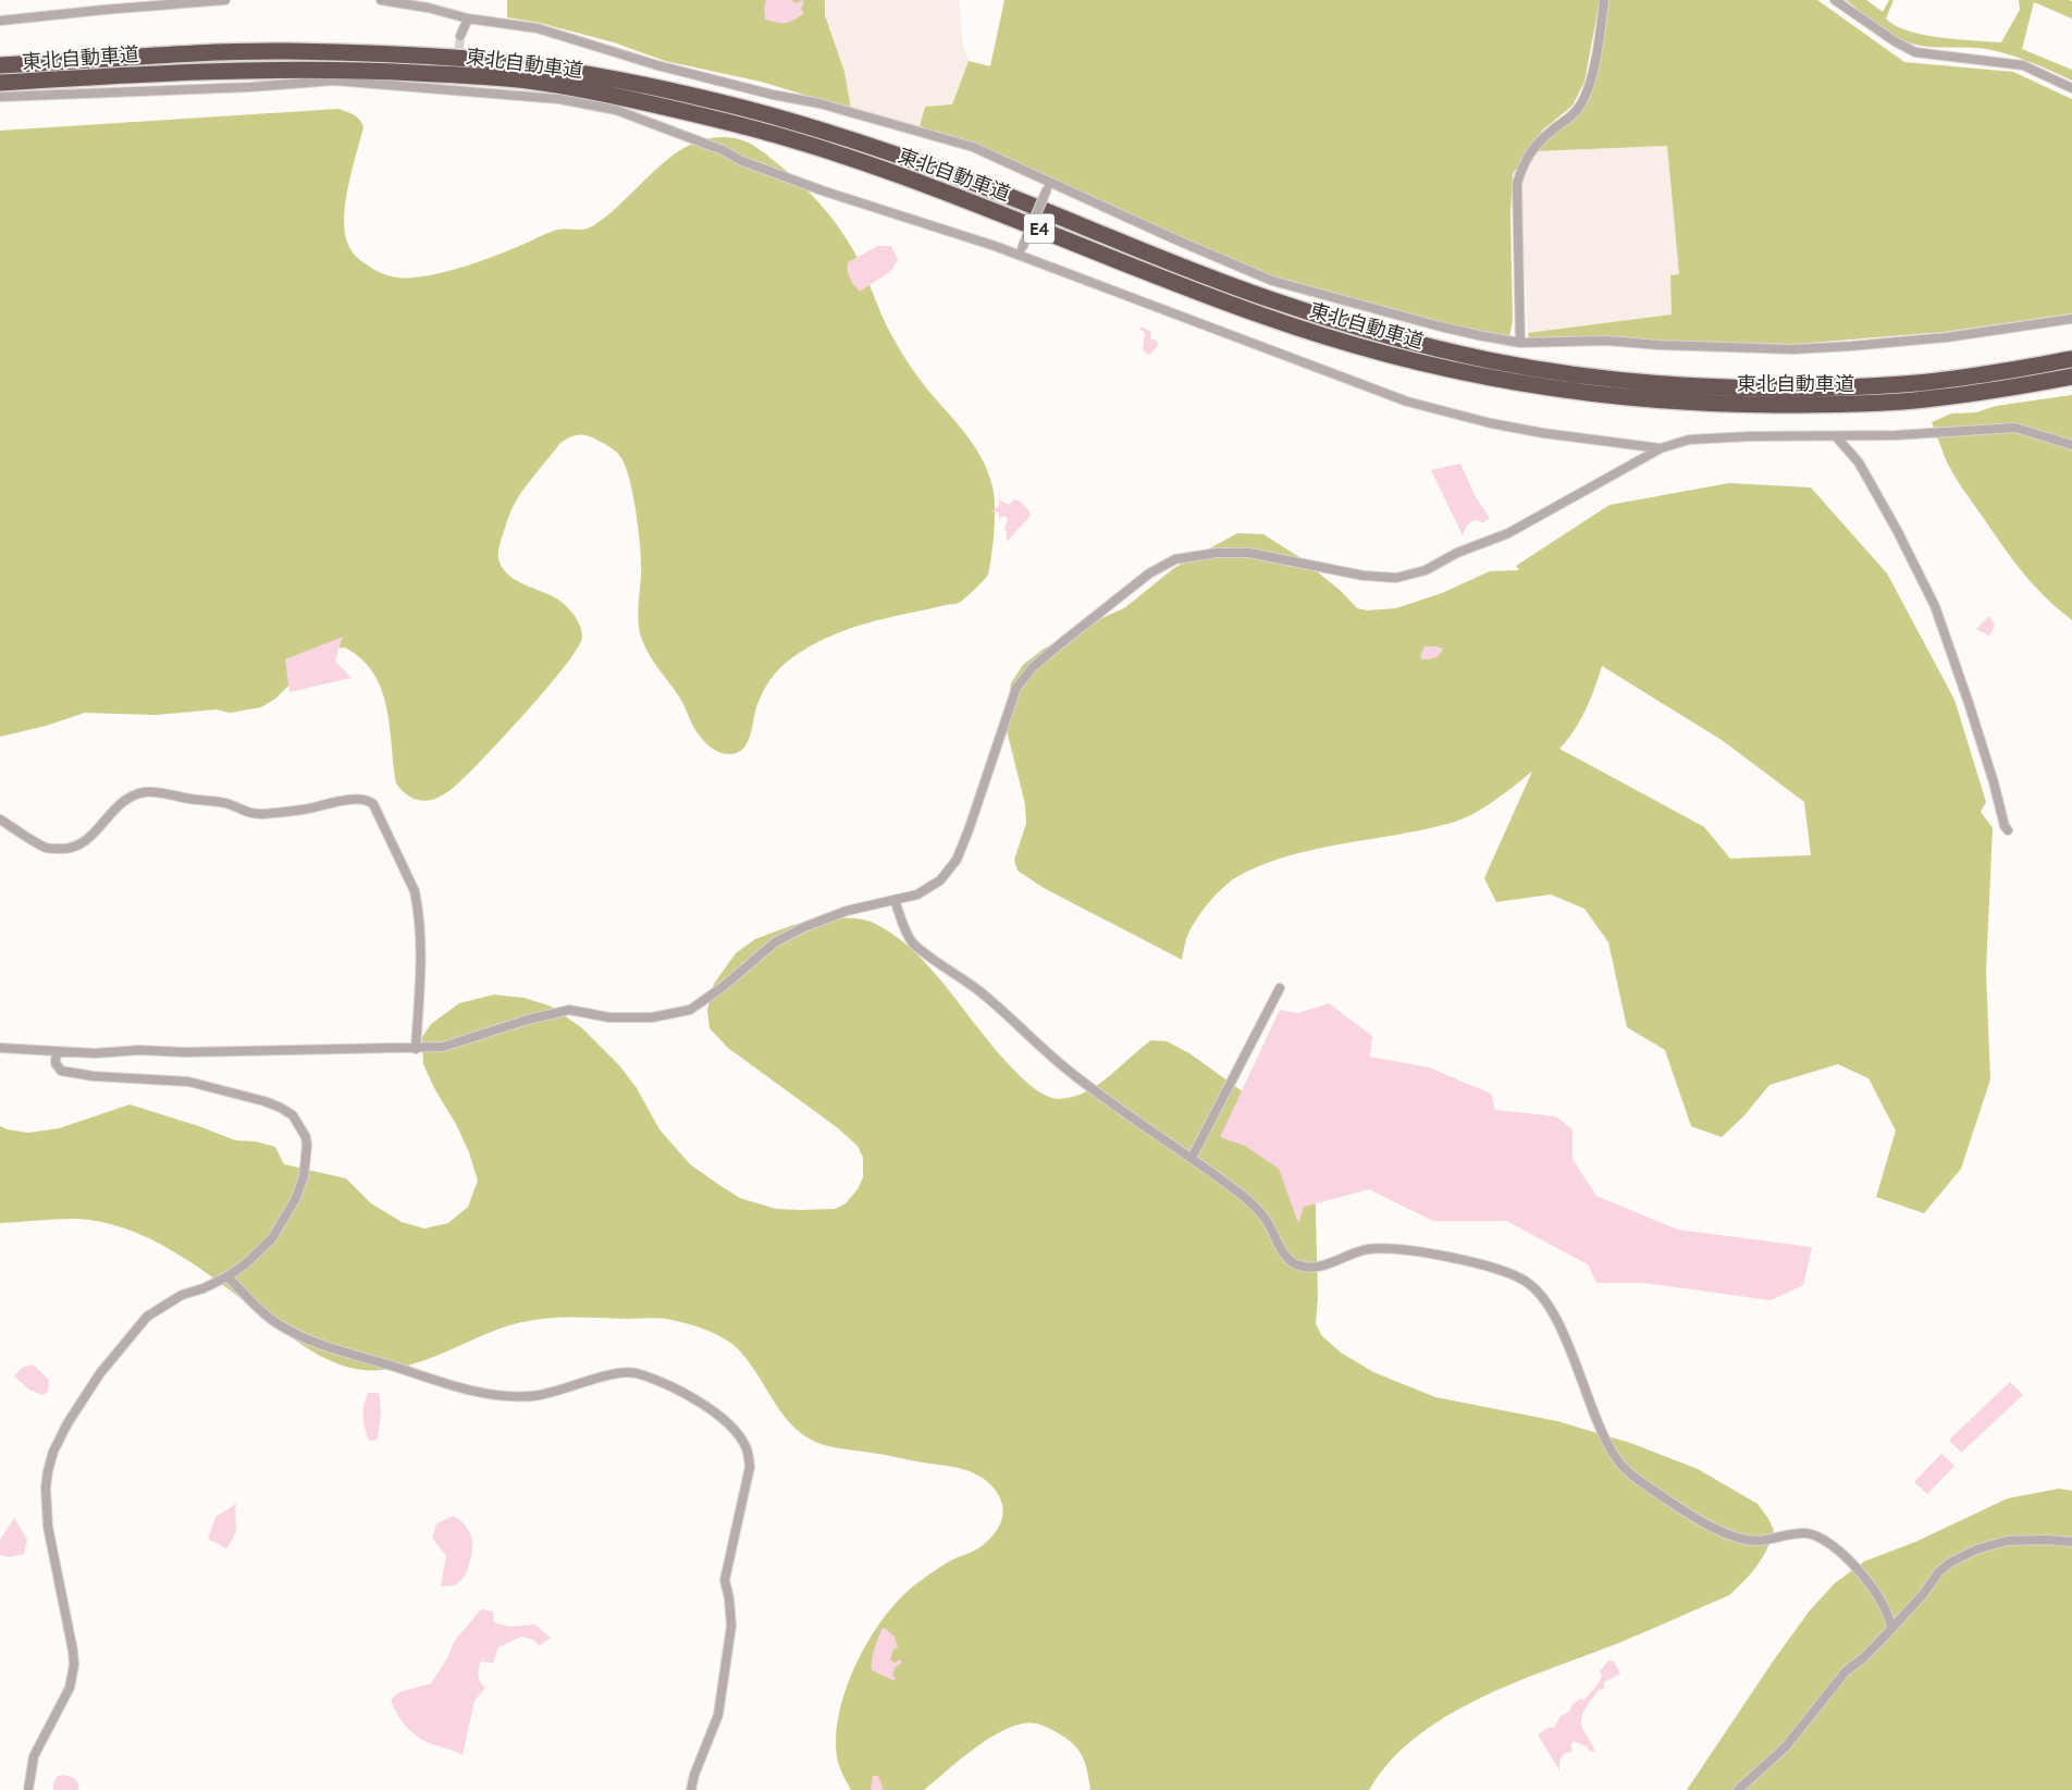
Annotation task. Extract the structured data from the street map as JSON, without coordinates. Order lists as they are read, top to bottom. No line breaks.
{"streets":{"highway":["東北自動車道","E4"]}}
